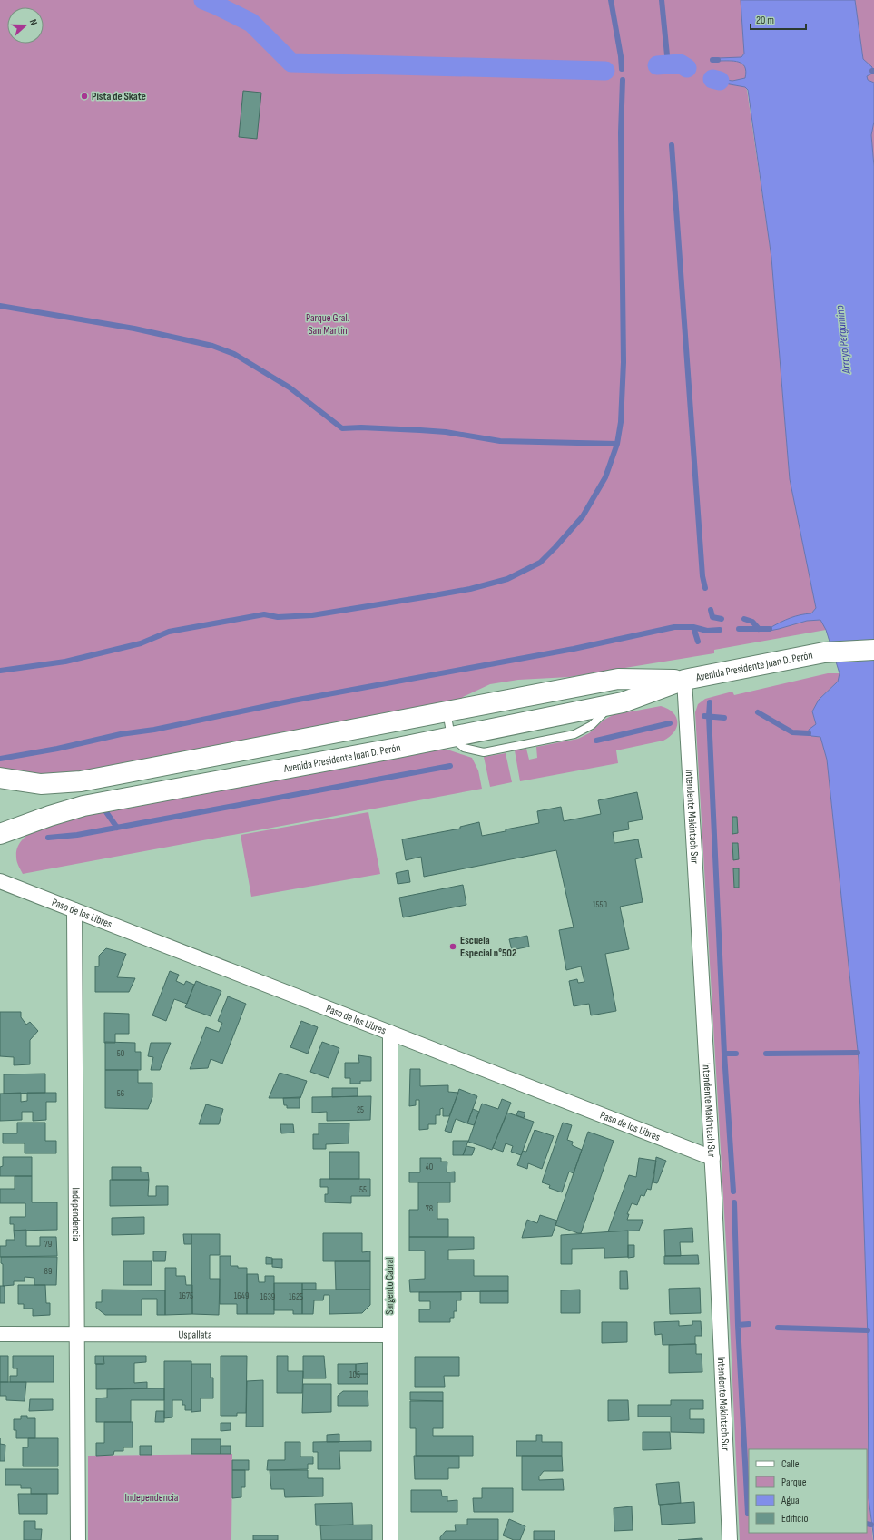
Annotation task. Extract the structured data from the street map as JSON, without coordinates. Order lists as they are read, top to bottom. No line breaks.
{"streets":{"main road":["Avenida Presidente Juan D. Perón"],"street":["Intendente Makintach Sur","Paso de los Libres","Independencia","Sargento Cabral","Uspallata"]},"crossings":[["Avenida Presidente Juan D. Perón","Intendente Makintach Sur"],["Intendente Makintach Sur","Paso de los Libres"],["Paso de los Libres","Independencia"],["Paso de los Libres","Sargento Cabral"],["Independencia","Uspallata"],["Sargento Cabral","Uspallata"]],"water":["Arroyo Pergamino"],"parks":["Parque Gral. San Martín","Independencia"],"places":["Pista de Skate","Escuela Especial n°502"],"house_numbers":["1550","50","56","25","40","55","78","79","89","1675","1649","1639","1625","105"],"legend":["Calle","Parque","Agua","Edificio"],"scale_bar":"20 m","north":"right"}
